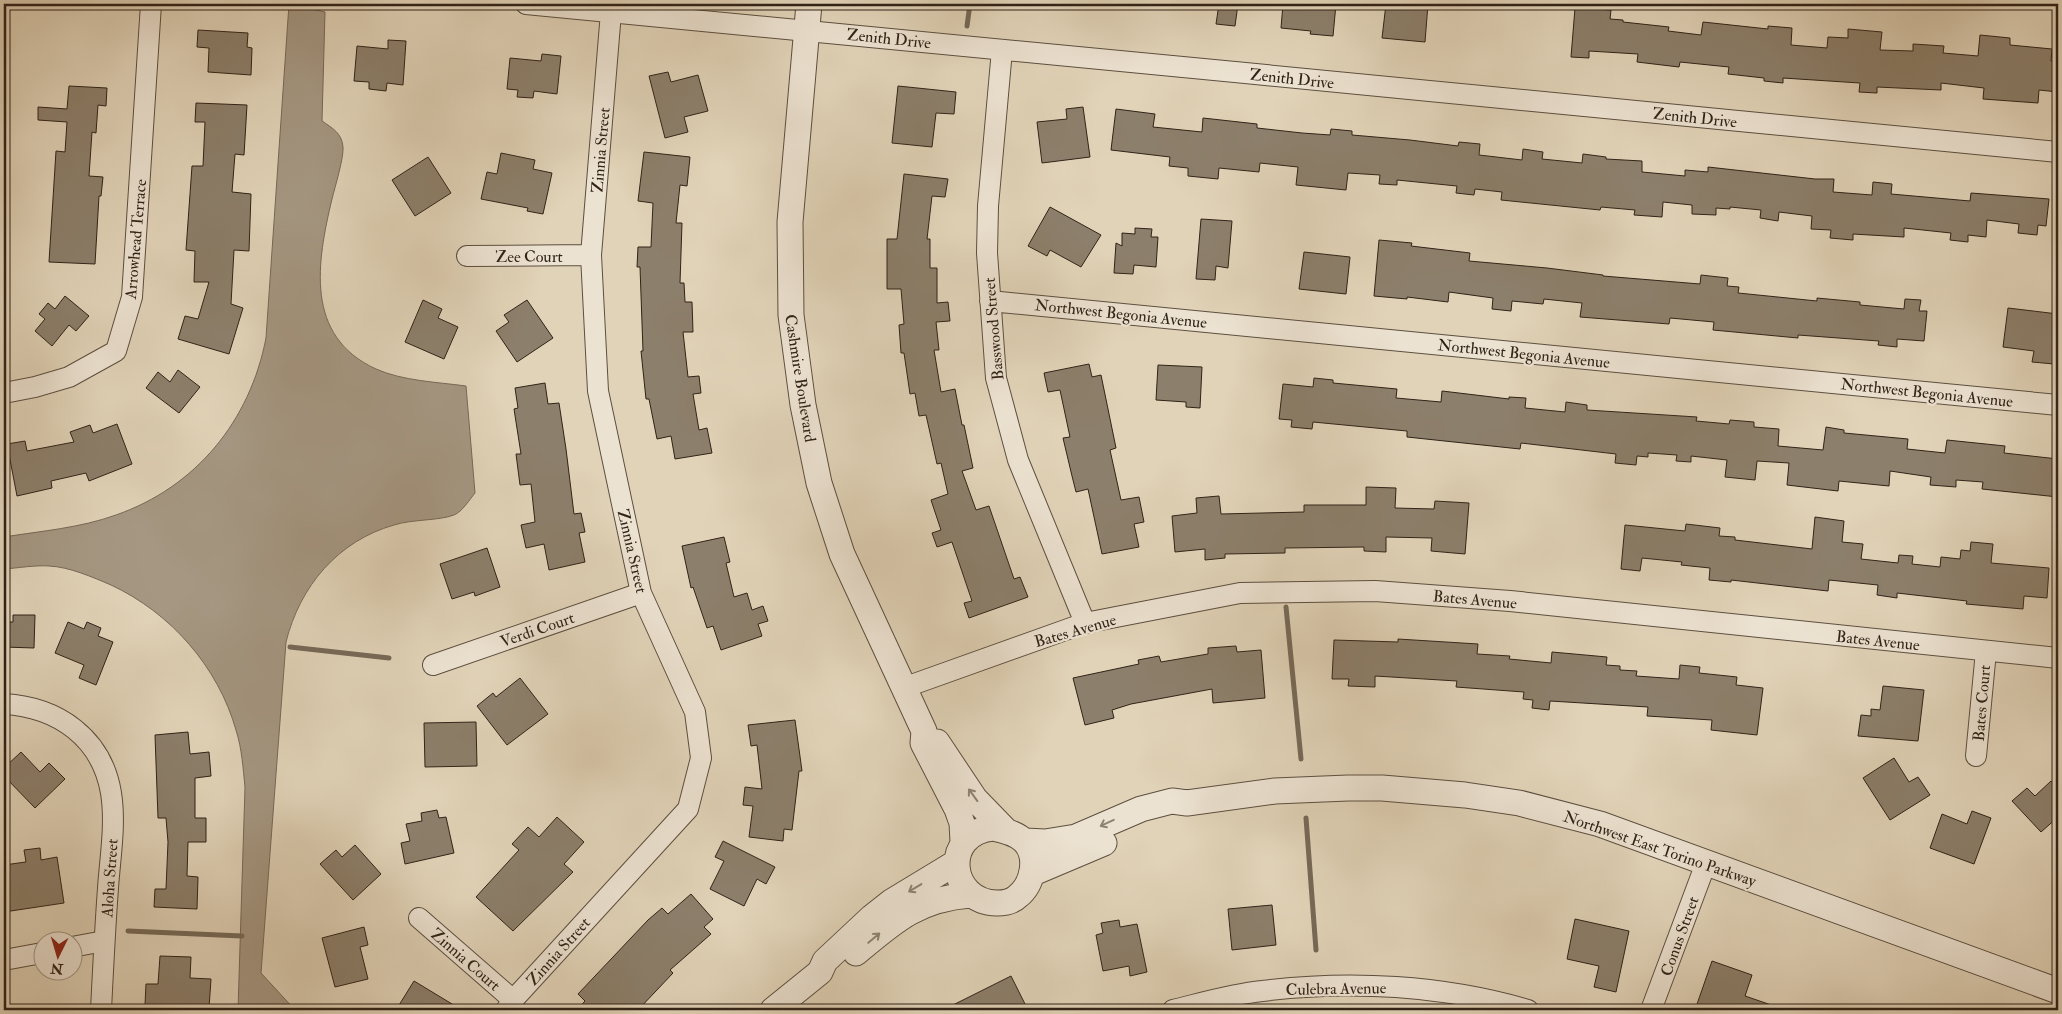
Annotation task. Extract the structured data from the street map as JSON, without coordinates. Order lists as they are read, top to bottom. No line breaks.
{"streets":{"street":["Zenith Drive","Zinnia Street","Arrowhead Terrace","Zee Court","Northwest Begonia Avenue","Basswood Street","Cashmire Boulevard","Bates Avenue","Verdi Court","Bates Court","Northwest East Torino Parkway","Aloha Street","Conus Street","Zinnia Court","Culebra Avenue"]},"crossings":[["Zenith Drive","Zinnia Street"],["Zenith Drive","Basswood Street"],["Zenith Drive","Cashmire Boulevard"],["Zinnia Street","Zee Court"],["Zinnia Street","Verdi Court"],["Zinnia Street","Zinnia Court"],["Northwest Begonia Avenue","Basswood Street"],["Basswood Street","Bates Avenue"],["Cashmire Boulevard","Bates Avenue"],["Cashmire Boulevard","Northwest East Torino Parkway"],["Bates Avenue","Bates Court"],["Northwest East Torino Parkway","Conus Street"]],"north":"bottom"}
